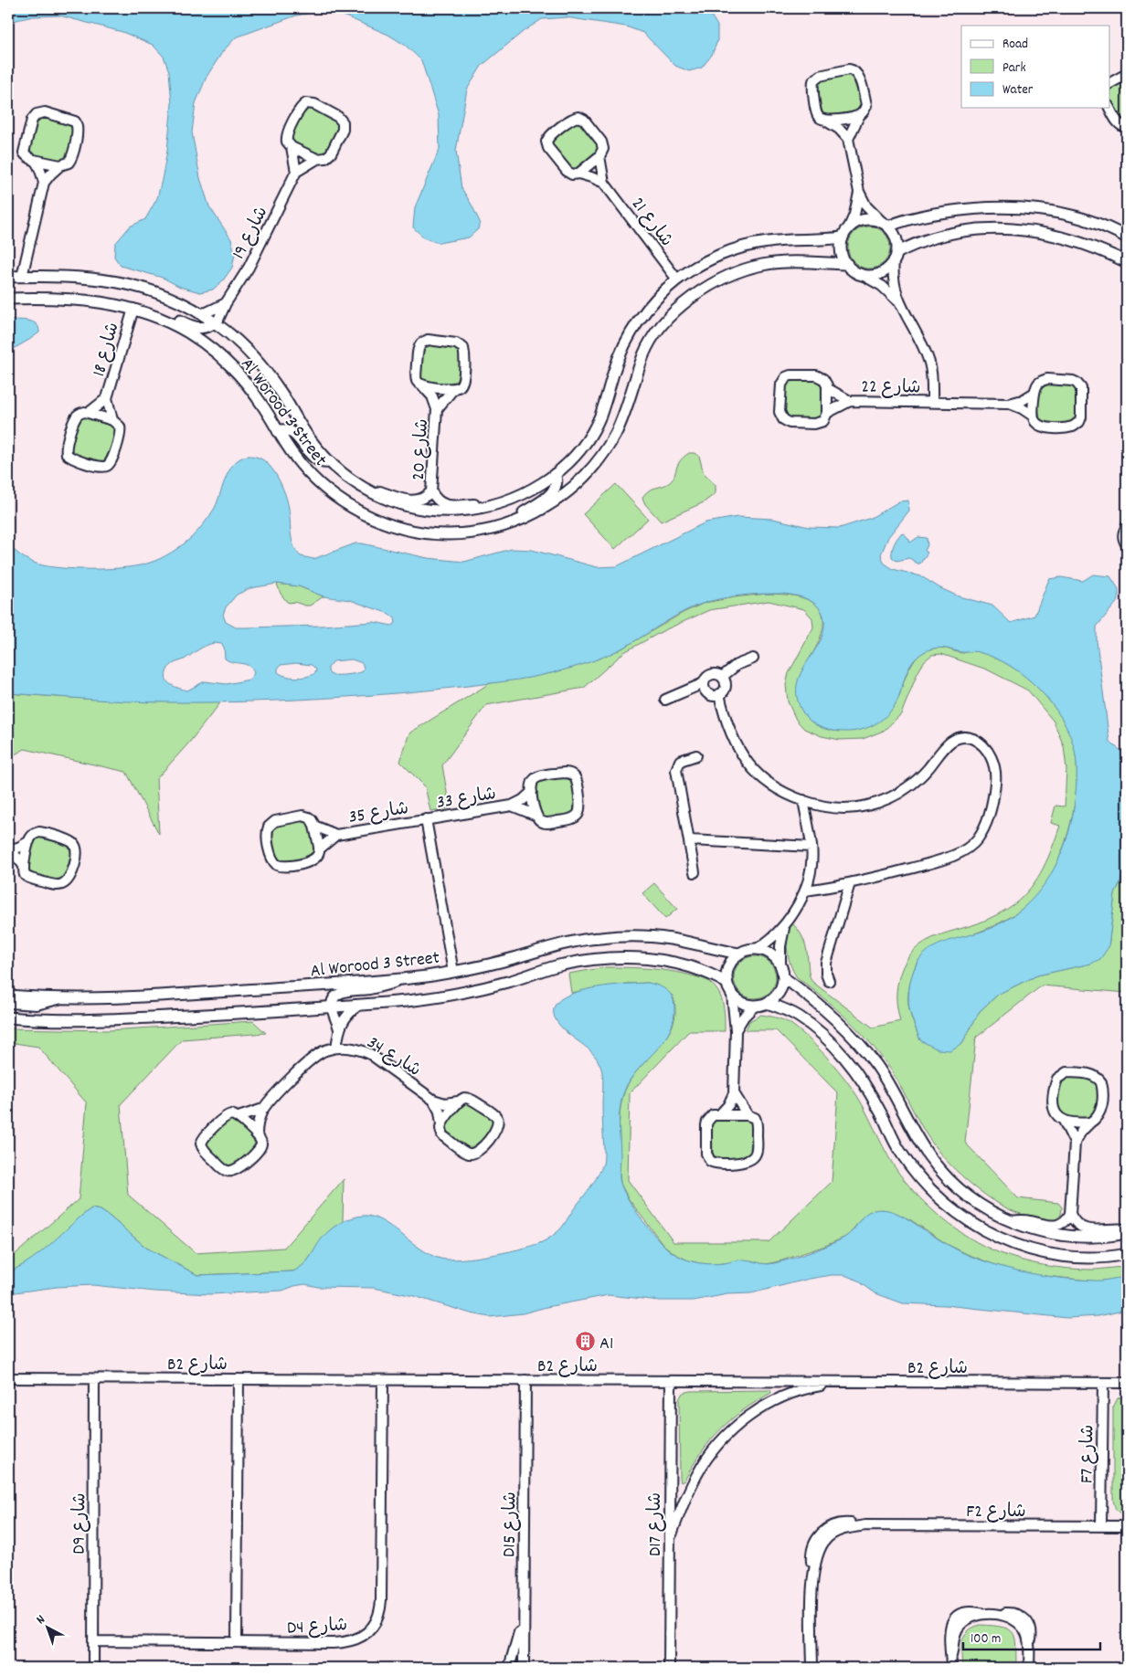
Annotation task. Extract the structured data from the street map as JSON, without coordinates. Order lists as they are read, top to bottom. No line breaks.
{"streets":{"street":["شارع 21","شارع 19","شارع 18","شارع 22","Al Worood 3 Street","شارع 20","شارع 33","شارع 35","شارع 34","B2 شارع","F7 شارع","F2 شارع","D9 شارع","D15 شارع","D17 شارع","D4 شارع"]},"crossings":[["شارع 21","Al Worood 3 Street"],["شارع 19","Al Worood 3 Street"],["شارع 18","Al Worood 3 Street"],["Al Worood 3 Street","شارع 20"],["شارع 33","شارع 35"],["B2 شارع","F7 شارع"],["B2 شارع","D9 شارع"],["B2 شارع","D15 شارع"],["B2 شارع","D17 شارع"],["B2 شارع","D4 شارع"],["F7 شارع","F2 شارع"],["D9 شارع","D4 شارع"]],"places":{"building":["A1"]},"legend":["Road","Park","Water"],"scale_bar":"100 m","north":"top left"}
